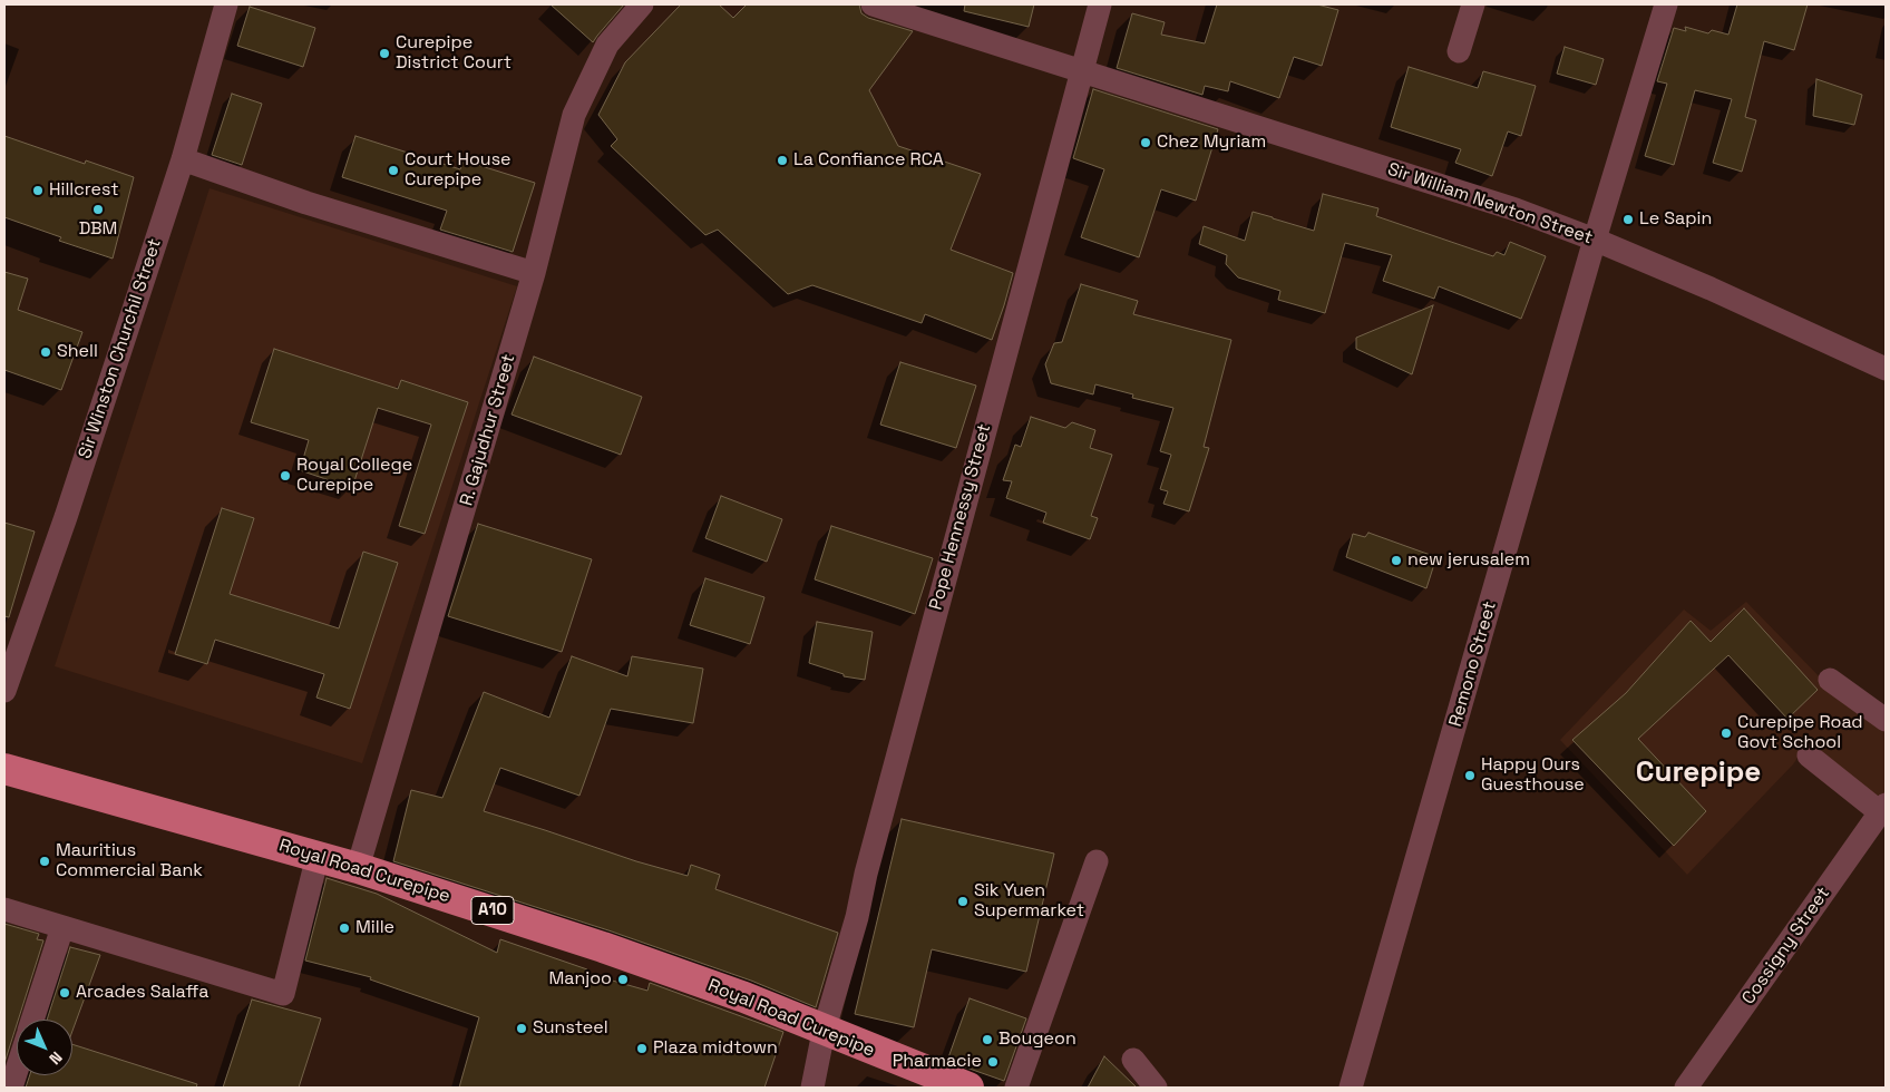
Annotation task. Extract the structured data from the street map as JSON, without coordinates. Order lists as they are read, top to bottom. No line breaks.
{"streets":{"main road":["Royal Road Curepipe","A10"],"street":["Sir William Newton Street","Sir Winston Churchil Street","R. Gajudhur Street","Pope Hennessy Street","Remono Street","Cossigny Street"]},"crossings":[["Sir William Newton Street","Pope Hennessy Street"],["Sir William Newton Street","Remono Street"],["R. Gajudhur Street","Royal Road Curepipe"],["Pope Hennessy Street","Royal Road Curepipe"]],"districts":["Curepipe"],"places":["Curepipe District Court","Chez Myriam","La Confiance RCA","Court House Curepipe","Hillcrest","DBM","Le Sapin","Shell","Royal College Curepipe","new jerusalem","Curepipe Road Govt School","Happy Ours Guesthouse","Mauritius Commercial Bank","Sik Yuen Supermarket","Mille","Manjoo","Arcades Salaffa","Sunsteel","Bougeon","Plaza midtown","Pharmacie"],"north":"bottom right"}
